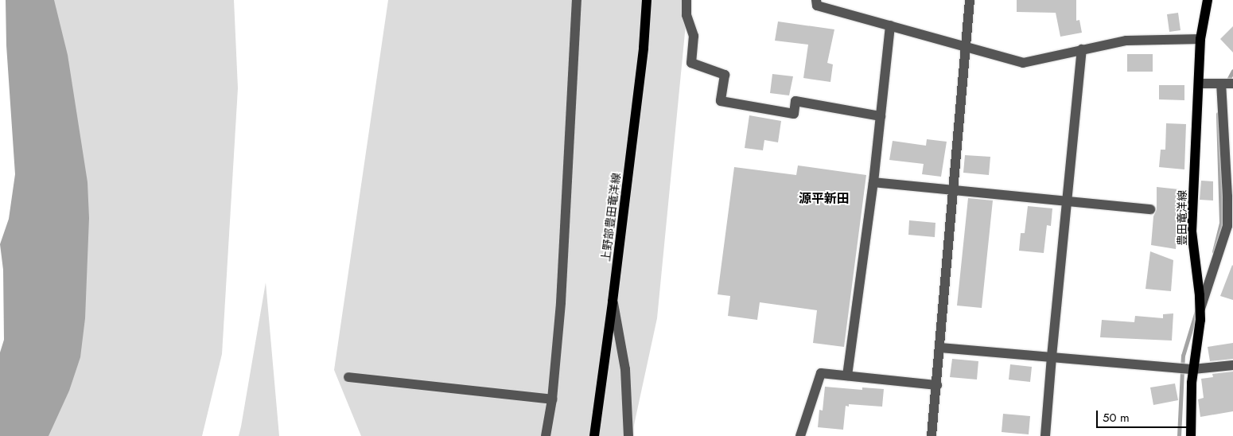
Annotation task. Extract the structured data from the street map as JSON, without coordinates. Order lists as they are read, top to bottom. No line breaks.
{"streets":{"main road":["上野部豊田竜洋線","豊田竜洋線"]},"districts":["源平新田"],"scale_bar":"50 m"}
